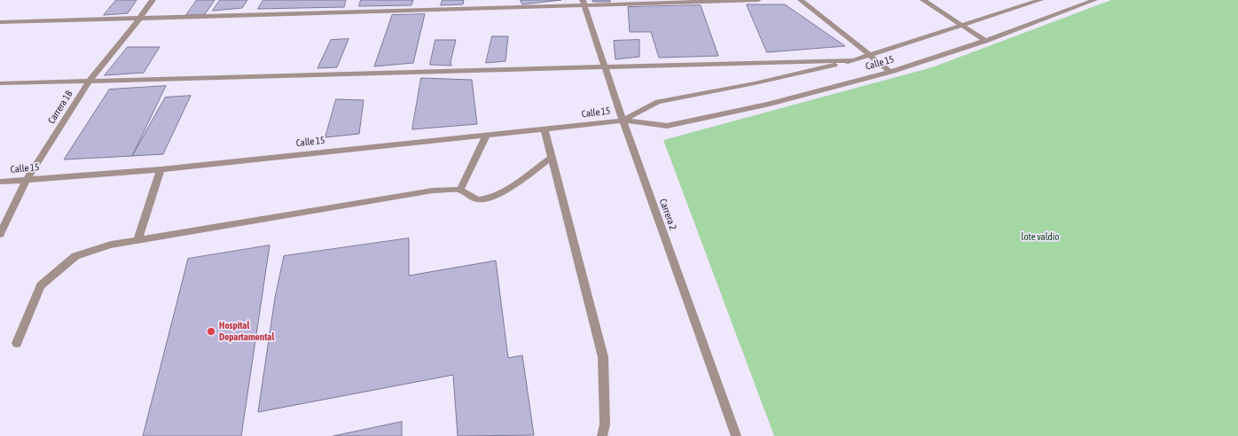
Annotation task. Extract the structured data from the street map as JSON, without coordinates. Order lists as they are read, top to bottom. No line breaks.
{"streets":{"street":["Calle 15","Carrera 1B","Carrera 2"]},"crossings":[["Calle 15","Carrera 1B"],["Calle 15","Carrera 2"]],"parks":["lote valdio"],"places":["Hospital Departamental"]}
